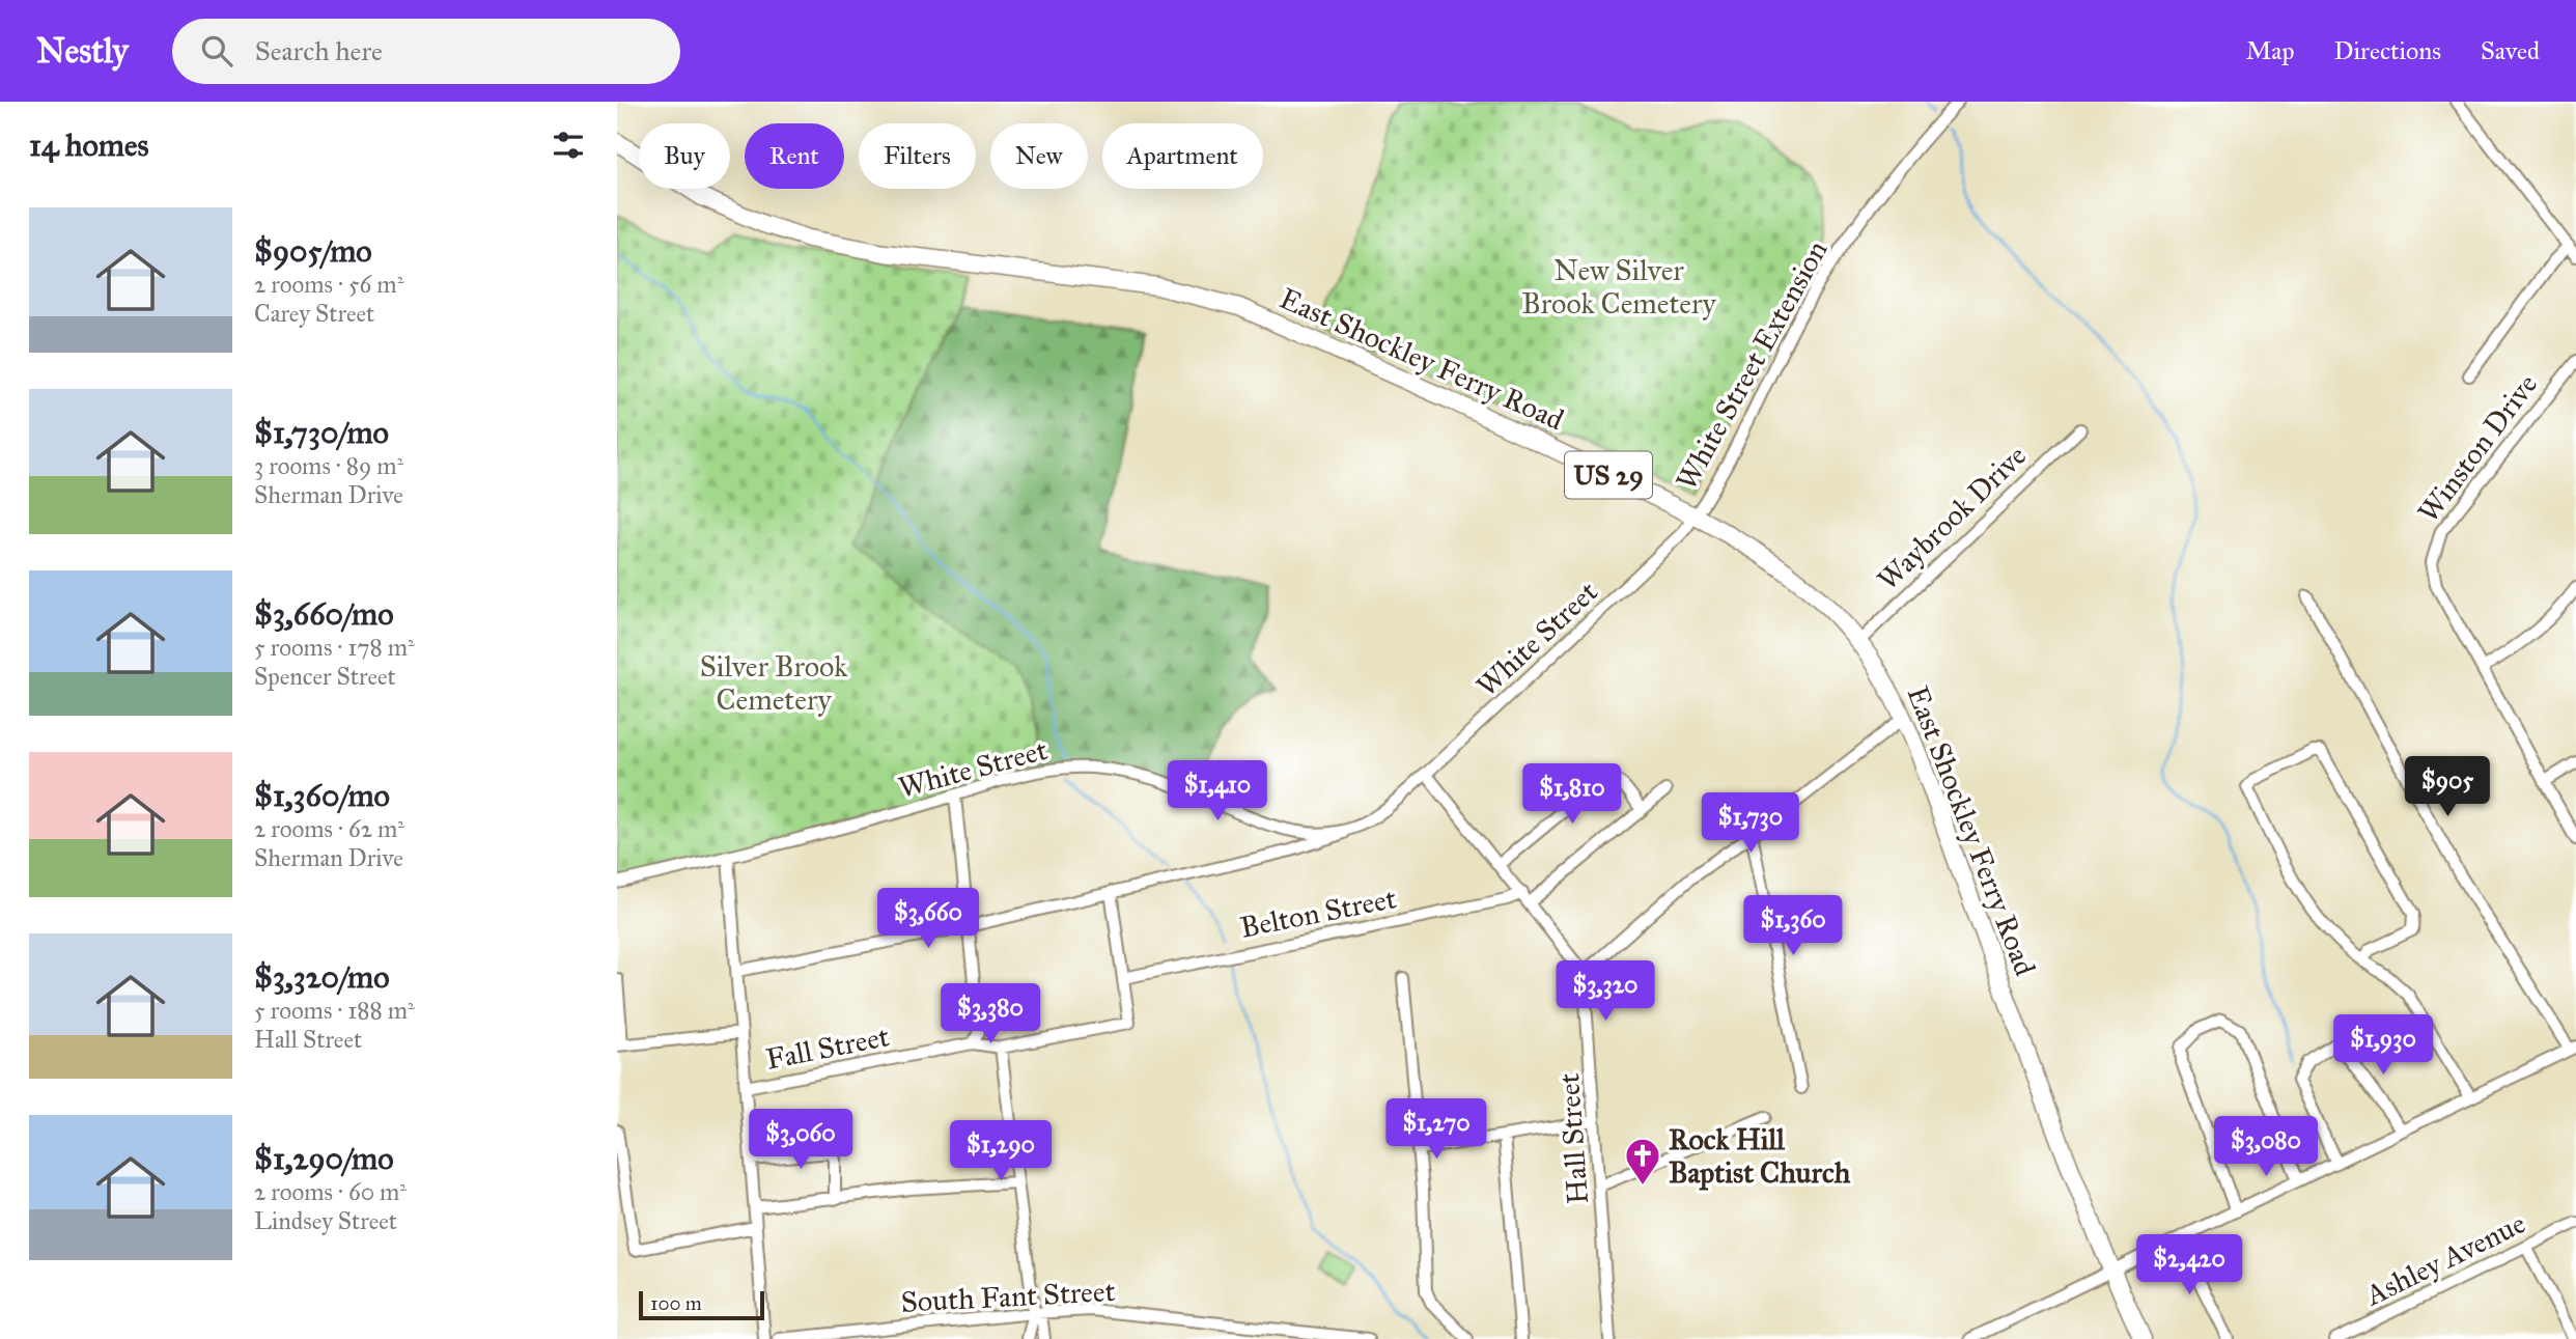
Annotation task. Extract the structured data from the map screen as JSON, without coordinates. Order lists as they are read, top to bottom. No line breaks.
{"streets":{"highway":["East Shockley Ferry Road","US 29"],"street":["White Street Extension","Winston Drive","Waybrook Drive","White Street","Belton Street","Fall Street","Hall Street","Ashley Avenue","South Fant Street"]},"crossings":[["East Shockley Ferry Road","White Street Extension"],["East Shockley Ferry Road","Waybrook Drive"],["East Shockley Ferry Road","White Street"],["White Street Extension","White Street"],["Belton Street","Fall Street"]],"parks":["New Silver Brook Cemetery","Silver Brook Cemetery"],"places":{"church":["Rock Hill Baptist Church"]},"scale_bar":"100 m","page":{"header":"Nestly","search":"Search here","nav":["Map","Directions","Saved"],"heading":"14 homes","chip":["Buy","Rent","Filters","New","Apartment"],"list":[{"name":"$905/mo","note":"2 rooms · 56 m² · Carey Street"},{"name":"$1,730/mo","note":"3 rooms · 89 m² · Sherman Drive"},{"name":"$3,660/mo","note":"5 rooms · 178 m² · Spencer Street"},{"name":"$1,360/mo","note":"2 rooms · 62 m² · Sherman Drive"},{"name":"$3,320/mo","note":"5 rooms · 188 m² · Hall Street"},{"name":"$1,290/mo","note":"2 rooms · 60 m² · Lindsey Street"}],"price":["$905","$1,410","$1,810","$1,730","$3,660","$1,360","$3,320","$3,380","$1,930","$1,270","$3,060","$3,080","$1,290","$2,420"],"scale":"100 m"}}
